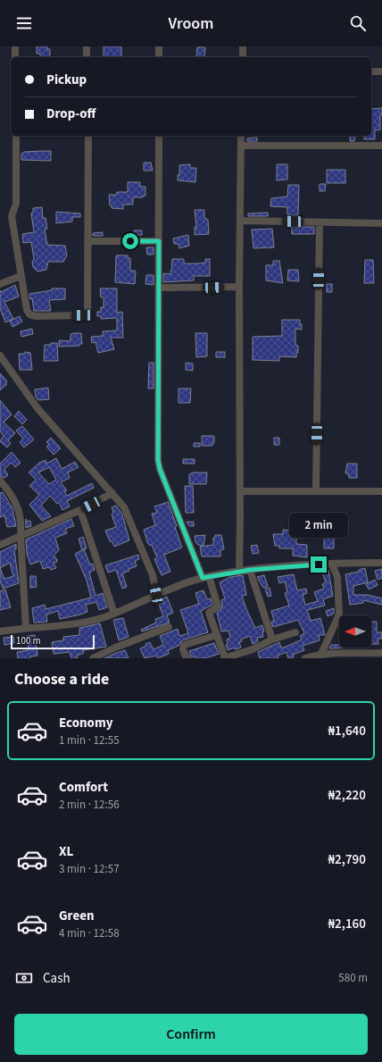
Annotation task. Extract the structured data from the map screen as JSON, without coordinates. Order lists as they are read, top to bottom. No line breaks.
{"scale_bar":"100 m","north":"left","page":{"header":"Vroom","banner":["Pickup","Drop-off"],"bubble":"2 min","scale":"100 m","heading":"Choose a ride","list":[{"name":"Economy","note":"1 min · 12:55","value":"₦1,640"},{"name":"Comfort","note":"2 min · 12:56","value":"₦2,220"},{"name":"XL","note":"3 min · 12:57","value":"₦2,790"},{"name":"Green","note":"4 min · 12:58","value":"₦2,160"}],"pay":["Cash","580 m"],"buttons":"Confirm"}}
